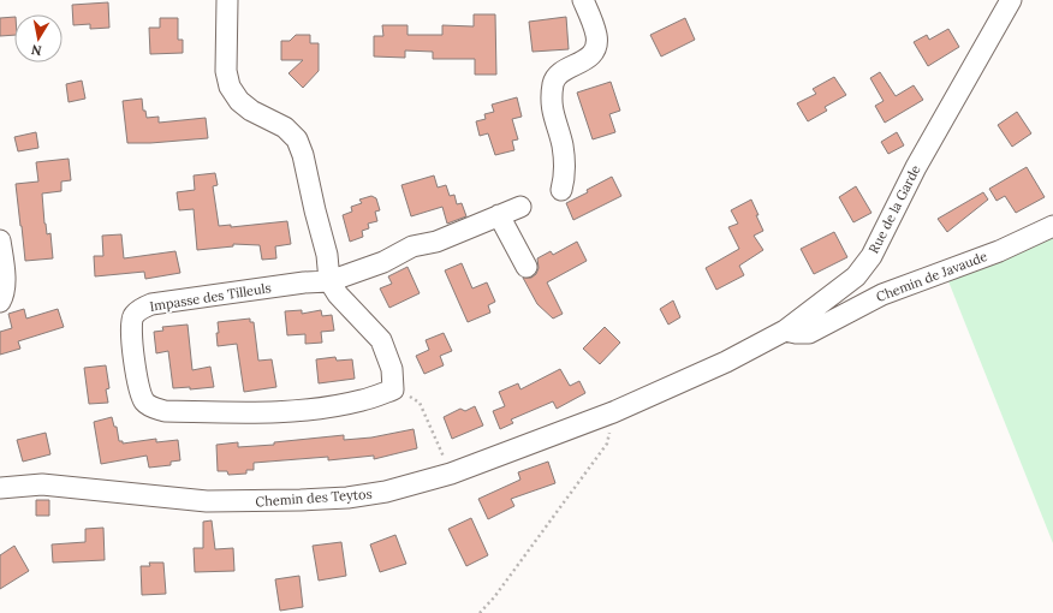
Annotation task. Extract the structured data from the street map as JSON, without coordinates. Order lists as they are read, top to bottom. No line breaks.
{"streets":{"street":["Rue de la Garde","Chemin de Javaude","Impasse des Tilleuls","Chemin des Teytos"]},"crossings":[["Rue de la Garde","Chemin de Javaude"],["Rue de la Garde","Chemin des Teytos"]],"north":"bottom"}
